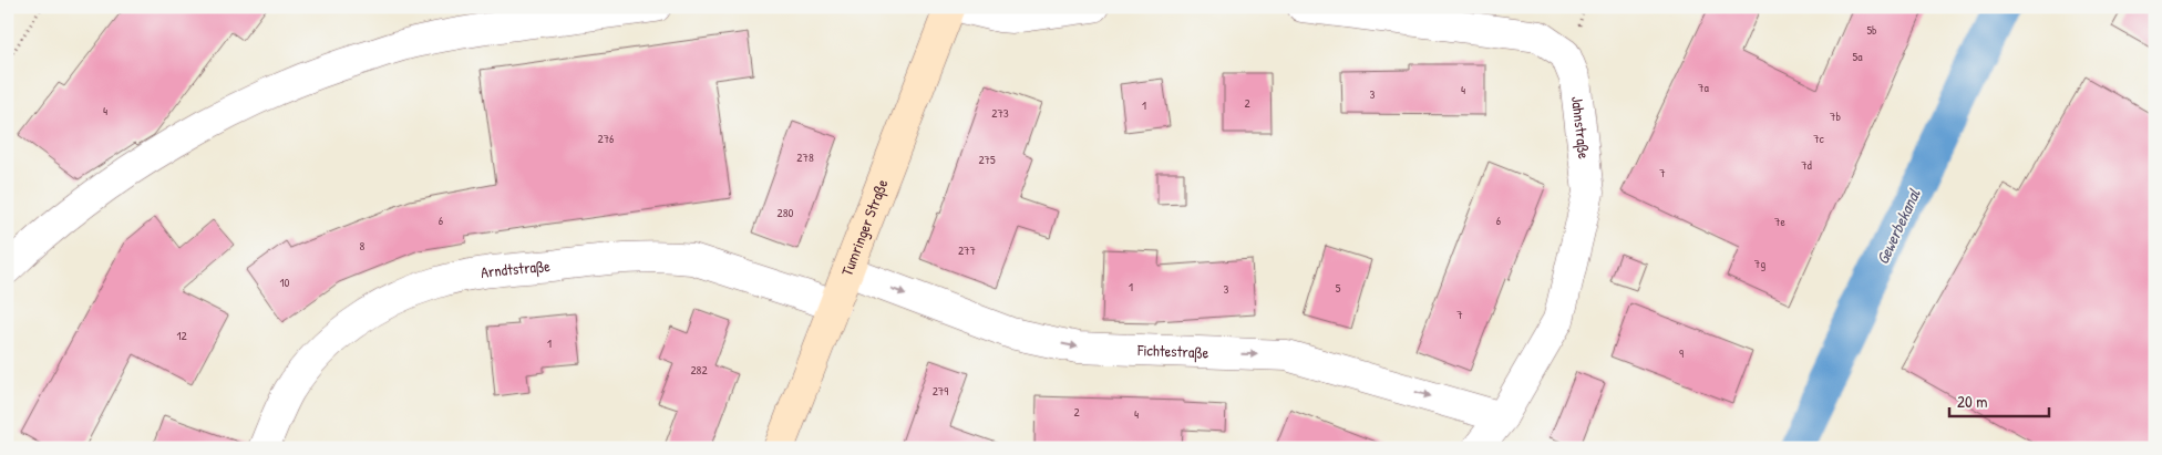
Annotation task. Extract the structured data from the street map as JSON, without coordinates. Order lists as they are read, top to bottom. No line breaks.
{"streets":{"main road":["Tumringer Straße"],"street":["Jahnstraße","Arndtstraße","Fichtestraße"]},"crossings":[["Jahnstraße","Fichtestraße"],["Tumringer Straße","Arndtstraße"],["Tumringer Straße","Fichtestraße"]],"one_way":["Fichtestraße"],"water":["Gewerbekanal"],"house_numbers":["5b","5a","7a","4","3","2","1","4","273","7b","276","7c","278","275","7d","7","280","6","6","7e","8","277","7g","10","1","5","3","7","12","1","9","282","279","2","4"],"scale_bar":"20 m"}
